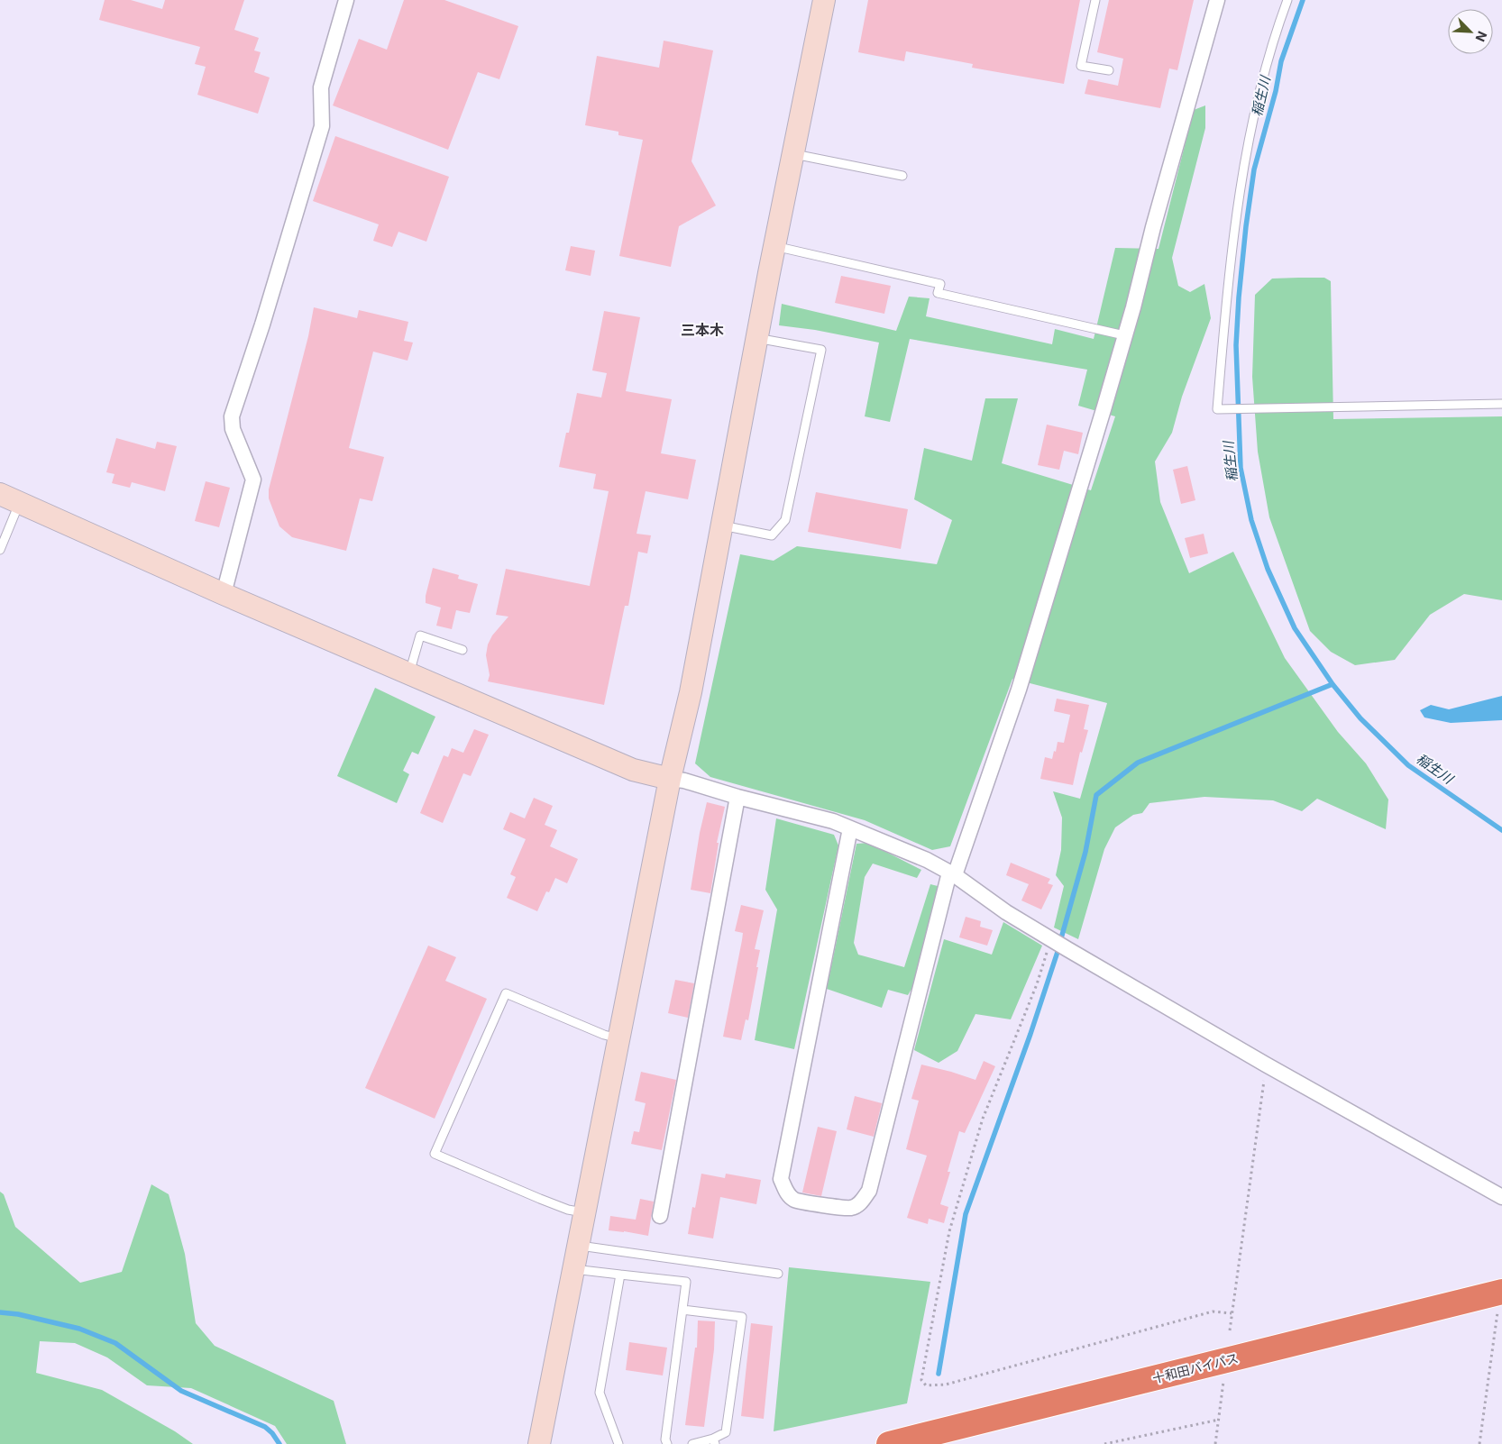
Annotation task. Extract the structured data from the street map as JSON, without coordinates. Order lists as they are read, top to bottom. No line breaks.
{"streets":{"highway":["十和田バイパス"]},"districts":["三本木"],"water":["稲生川"],"north":"bottom right"}
